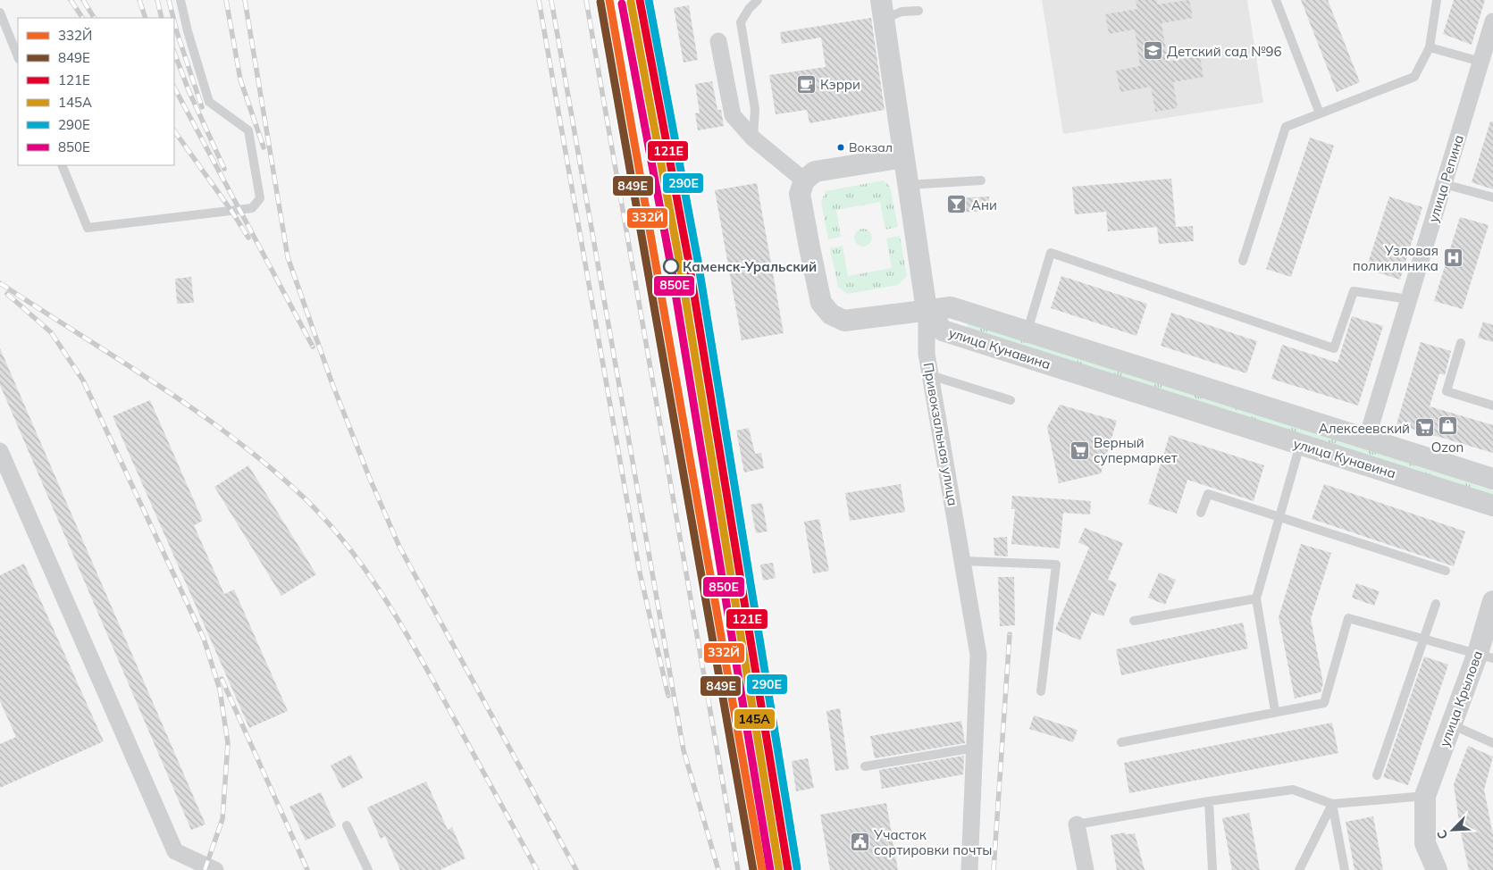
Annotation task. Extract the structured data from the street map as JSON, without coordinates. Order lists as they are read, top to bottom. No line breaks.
{"streets":{"street":["улица Репина","улица Кунавина","Привокзальная улица","улица Крылова"]},"crossings":[["улица Репина","улица Кунавина"],["улица Кунавина","Привокзальная улица"]],"places":{"school or university":["Детский сад №96"],"cafe":["Кэрри"],"other":["Вокзал","Каменск-Уральский"],"bar":["Ани"],"hospital":["Узловая поликлиника"],"shop":["Ozon"],"supermarket":["Алексеевский","Верный супермаркет"],"public building":["Участок сортировки почты"]},"lines":["transit line 332Й","transit line 121Е","transit line 290Е","transit line 849Е","transit line 145А","transit line 850Е"],"legend":["332Й","849Е","121Е","145А","290Е","850Е"],"north":"bottom left"}
